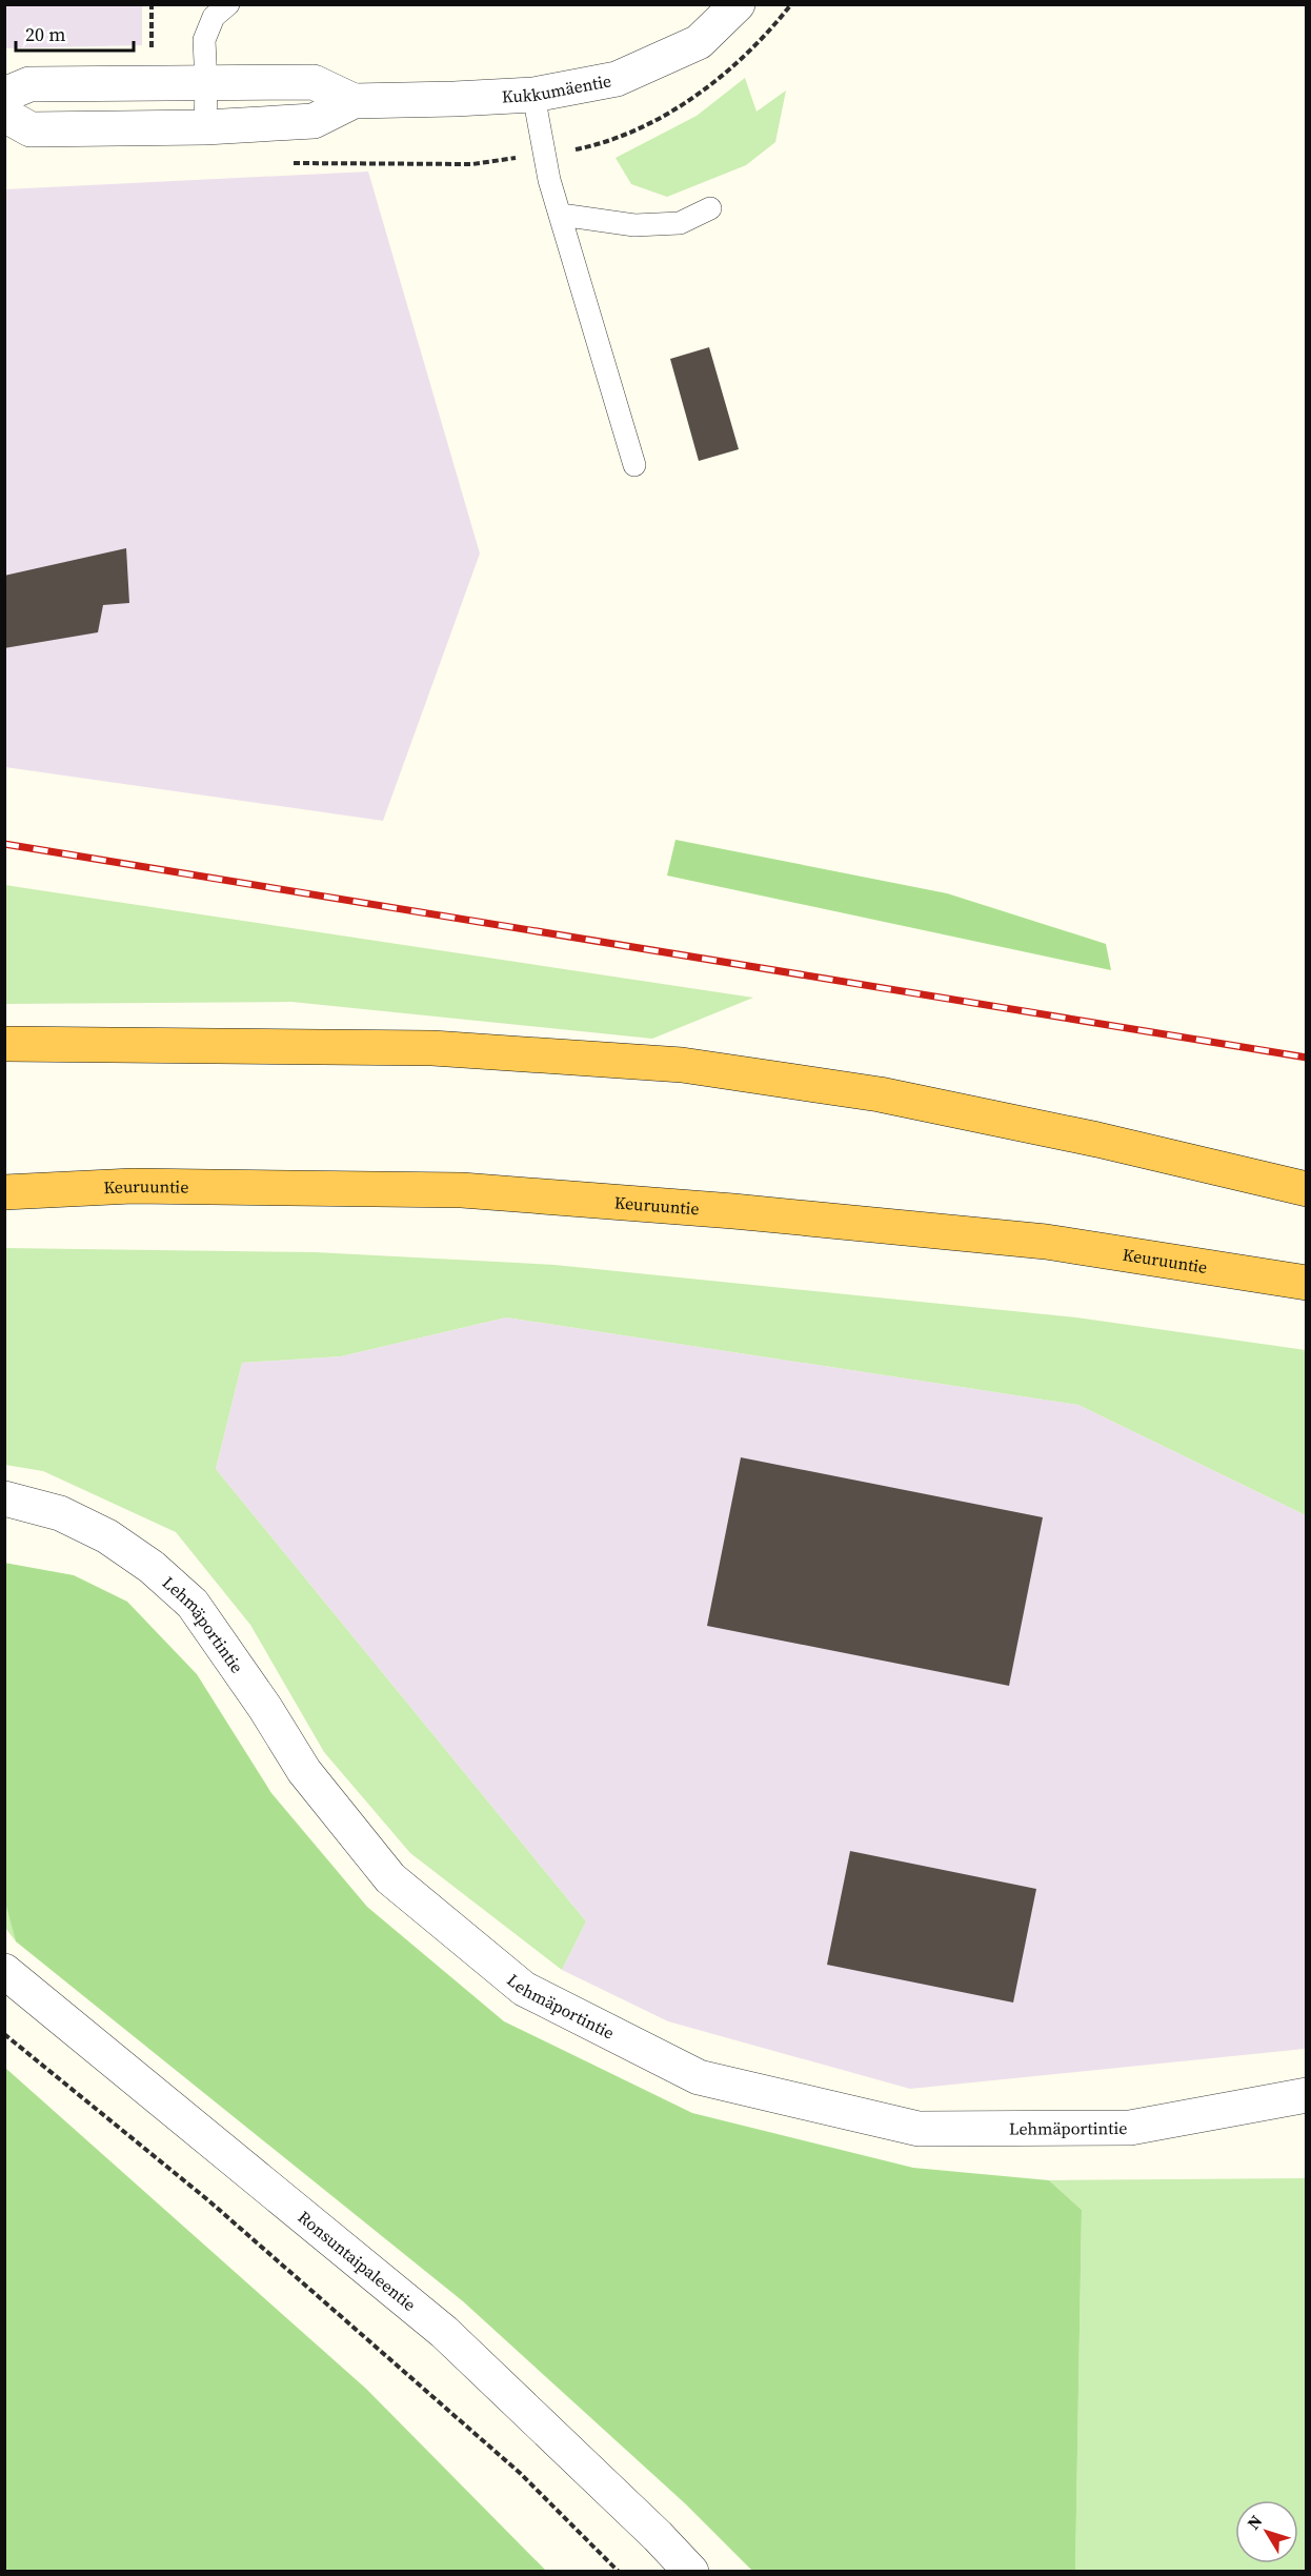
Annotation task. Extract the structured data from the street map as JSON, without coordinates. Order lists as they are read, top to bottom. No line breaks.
{"streets":{"highway":["Keuruuntie"],"street":["Kukkumäentie","Lehmäportintie","Ronsuntaipaleentie"]},"scale_bar":"20 m","north":"top left"}
